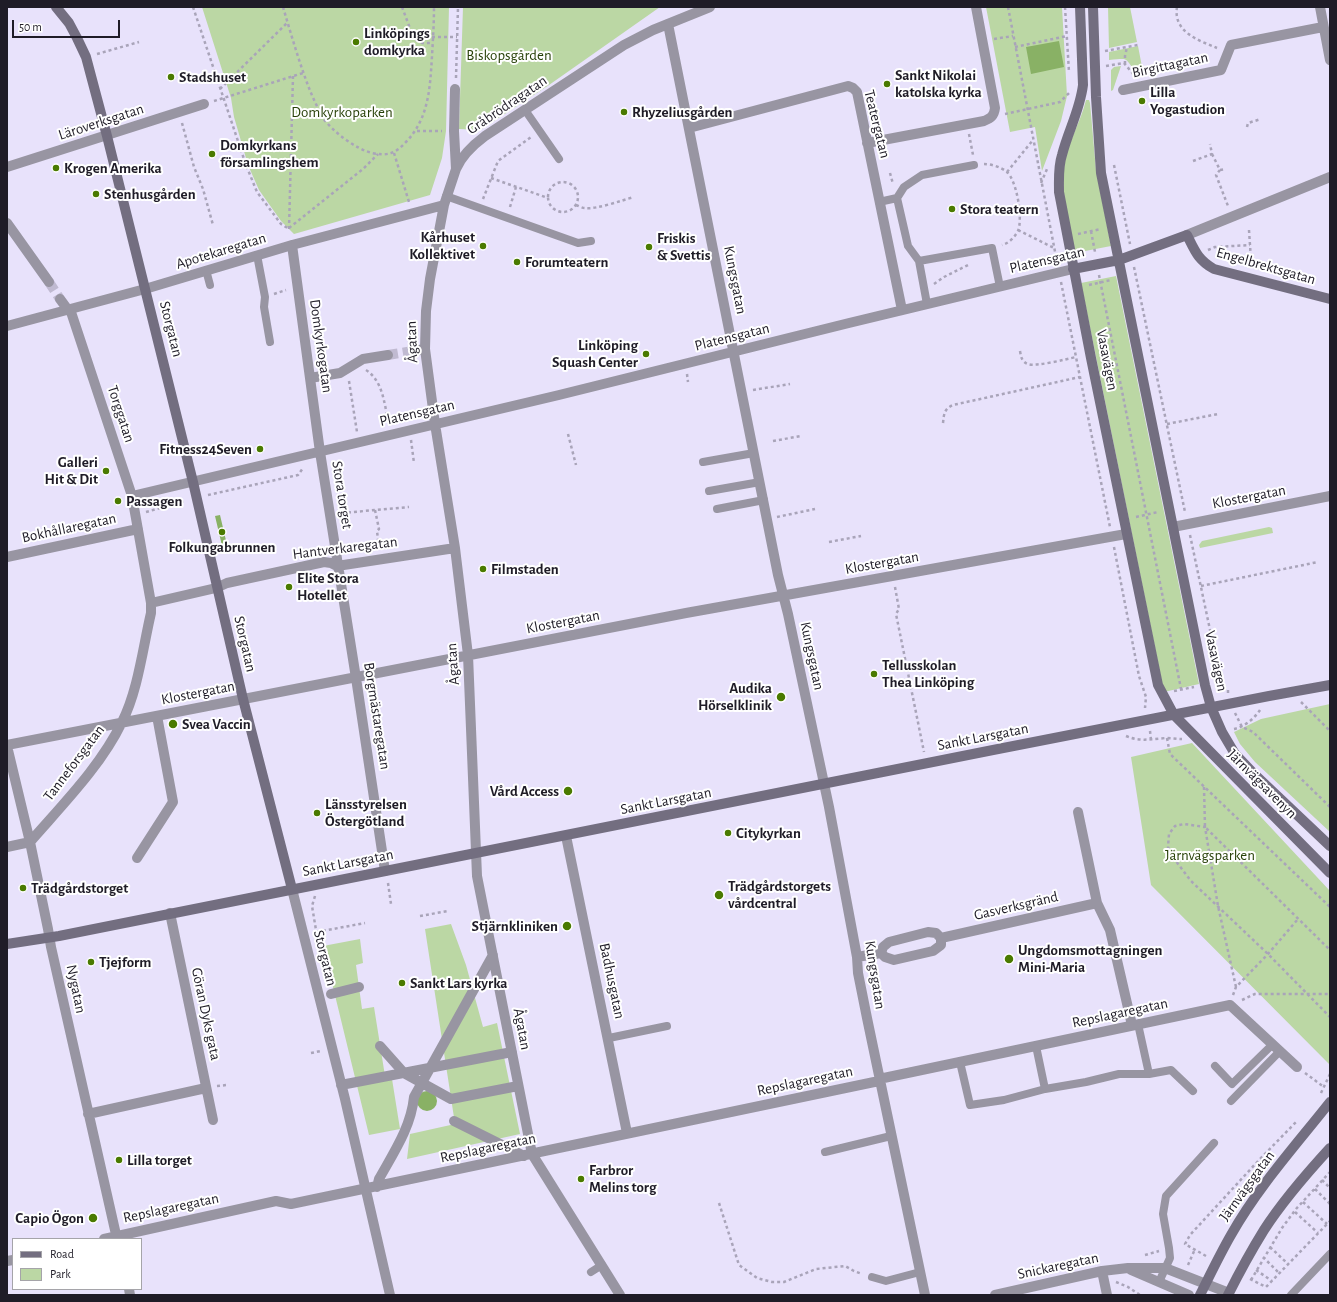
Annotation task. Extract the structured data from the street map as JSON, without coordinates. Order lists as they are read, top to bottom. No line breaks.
{"streets":{"main road":["Platensgatan","Engelbrektsgatan","Storgatan","Vasavägen","Sankt Larsgatan","Järnvägsavenyn","Järnvägsgatan"],"street":["Birgittagatan","Gråbrödragatan","Läroverksgatan","Teatergatan","Apotekaregatan","Kungsgatan","Ågatan","Domkyrkogatan","Torggatan","Stora torget","Klostergatan","Bokhållaregatan","Hantverkaregatan","Borgmästaregatan","Tanneforsgatan","Gasverksgränd","Badhusgatan","Nygatan","Repslagaregatan","Göran Dyks gata","Snickaregatan"]},"crossings":[["Gråbrödragatan","Kungsgatan"],["Gråbrödragatan","Ågatan"],["Läroverksgatan","Storgatan"],["Teatergatan","Platensgatan"],["Teatergatan","Kungsgatan"],["Apotekaregatan","Storgatan"],["Apotekaregatan","Ågatan"],["Apotekaregatan","Domkyrkogatan"],["Apotekaregatan","Torggatan"],["Platensgatan","Engelbrektsgatan"],["Platensgatan","Kungsgatan"],["Platensgatan","Storgatan"],["Platensgatan","Ågatan"],["Platensgatan","Domkyrkogatan"],["Platensgatan","Vasavägen"],["Platensgatan","Torggatan"],["Platensgatan","Stora torget"],["Kungsgatan","Klostergatan"],["Kungsgatan","Sankt Larsgatan"],["Kungsgatan","Repslagaregatan"],["Storgatan","Klostergatan"],["Storgatan","Hantverkaregatan"],["Storgatan","Sankt Larsgatan"],["Storgatan","Repslagaregatan"],["Ågatan","Klostergatan"],["Ågatan","Hantverkaregatan"],["Ågatan","Sankt Larsgatan"],["Ågatan","Repslagaregatan"],["Domkyrkogatan","Stora torget"],["Vasavägen","Klostergatan"],["Vasavägen","Sankt Larsgatan"],["Vasavägen","Järnvägsavenyn"],["Torggatan","Bokhållaregatan"],["Torggatan","Tanneforsgatan"],["Stora torget","Hantverkaregatan"],["Stora torget","Borgmästaregatan"],["Klostergatan","Borgmästaregatan"],["Klostergatan","Tanneforsgatan"],["Klostergatan","Nygatan"],["Bokhållaregatan","Tanneforsgatan"],["Hantverkaregatan","Borgmästaregatan"],["Borgmästaregatan","Sankt Larsgatan"],["Sankt Larsgatan","Järnvägsavenyn"],["Sankt Larsgatan","Badhusgatan"],["Sankt Larsgatan","Nygatan"],["Sankt Larsgatan","Göran Dyks gata"],["Tanneforsgatan","Nygatan"],["Badhusgatan","Repslagaregatan"],["Nygatan","Repslagaregatan"],["Järnvägsgatan","Snickaregatan"]],"parks":["Biskopsgården","Domkyrkoparken","Järnvägsparken"],"places":["Linköpings domkyrka","Stadshuset","Sankt Nikolai katolska kyrka","Lilla Yogastudion","Rhyzeliusgården","Domkyrkans församlingshem","Krogen Amerika","Stenhusgården","Stora teatern","Kårhuset Kollektivet","Friskis & Svettis","Forumteatern","Linköping Squash Center","Fitness24Seven","Galleri Hit & Dit","Passagen","Folkungabrunnen","Filmstaden","Elite Stora Hotellet","Tellusskolan Thea Linköping","Audika Hörselklinik","Svea Vaccin","Vård Access","Länsstyrelsen Östergötland","Citykyrkan","Trädgårdstorget","Trädgårdstorgets vårdcentral","Stjärnkliniken","Ungdomsmottagningen Mini-Maria","Tjejform","Sankt Lars kyrka","Lilla torget","Farbror Melins torg","Capio Ögon"],"legend":["Road","Park"],"scale_bar":"50 m"}
